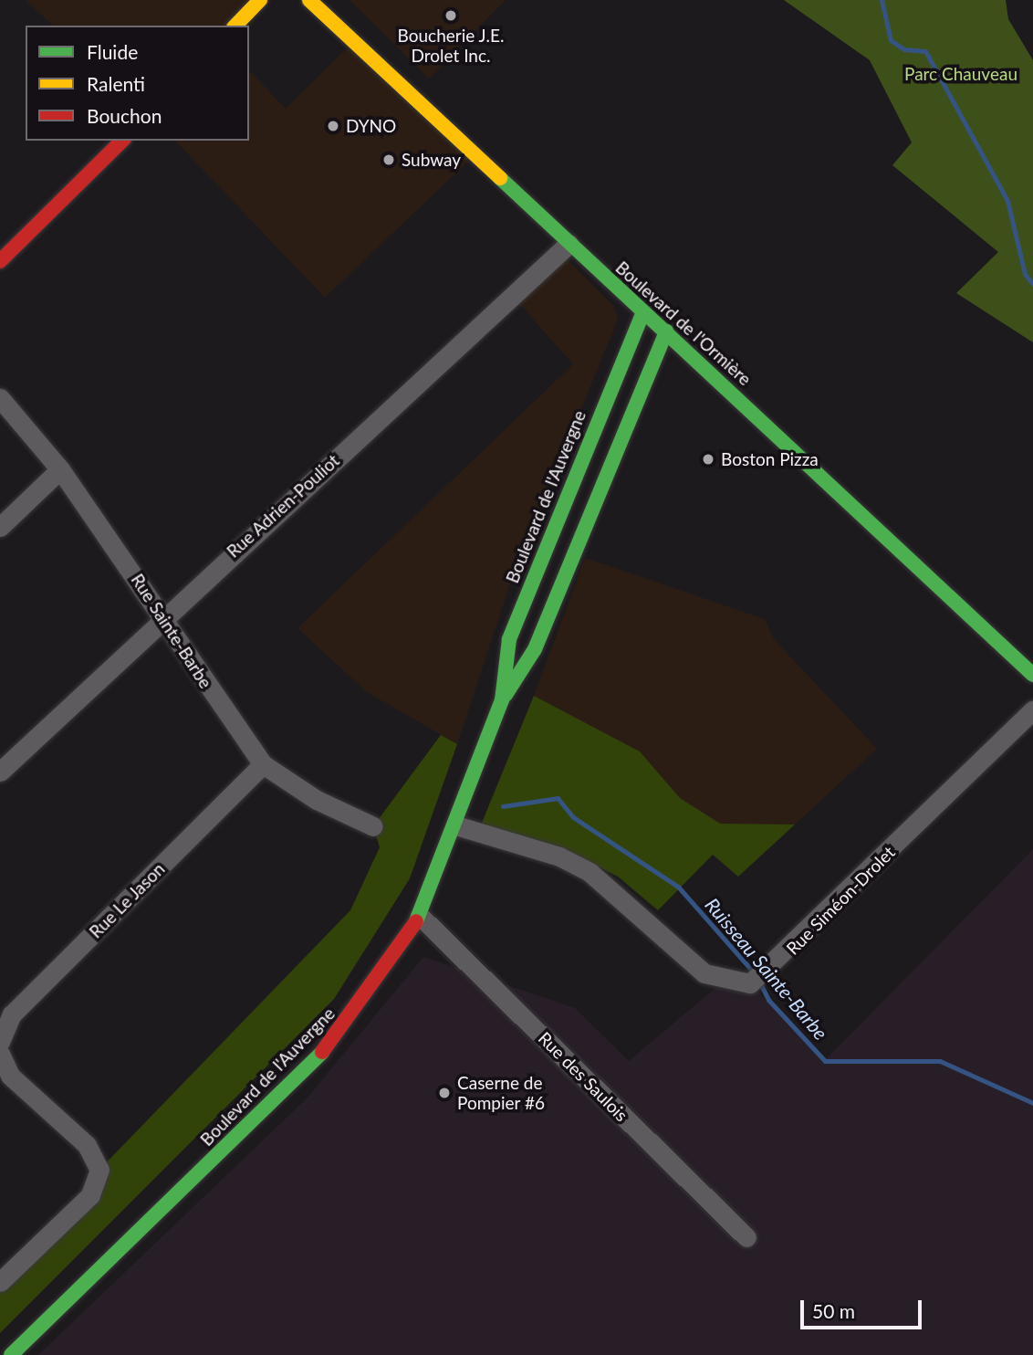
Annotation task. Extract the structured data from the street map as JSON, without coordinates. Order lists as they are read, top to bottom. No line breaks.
{"streets":{"main road":["Boulevard de l'Ormière","Boulevard de l'Auvergne"],"street":["Rue Adrien-Pouliot","Rue Sainte-Barbe","Rue Le Jason","Rue Siméon-Drolet","Rue des Saulois"]},"crossings":[["Boulevard de l'Ormière","Boulevard de l'Auvergne"],["Boulevard de l'Ormière","Rue Adrien-Pouliot"],["Boulevard de l'Auvergne","Rue Siméon-Drolet"],["Boulevard de l'Auvergne","Rue des Saulois"],["Rue Adrien-Pouliot","Rue Sainte-Barbe"],["Rue Sainte-Barbe","Rue Le Jason"]],"water":["Ruisseau Sainte-Barbe"],"parks":["Parc Chauveau"],"places":["Boucherie J.E. Drolet Inc.","DYNO","Subway","Boston Pizza","Caserne de Pompier #6"],"legend":["Fluide","Ralenti","Bouchon"],"scale_bar":"50 m"}
